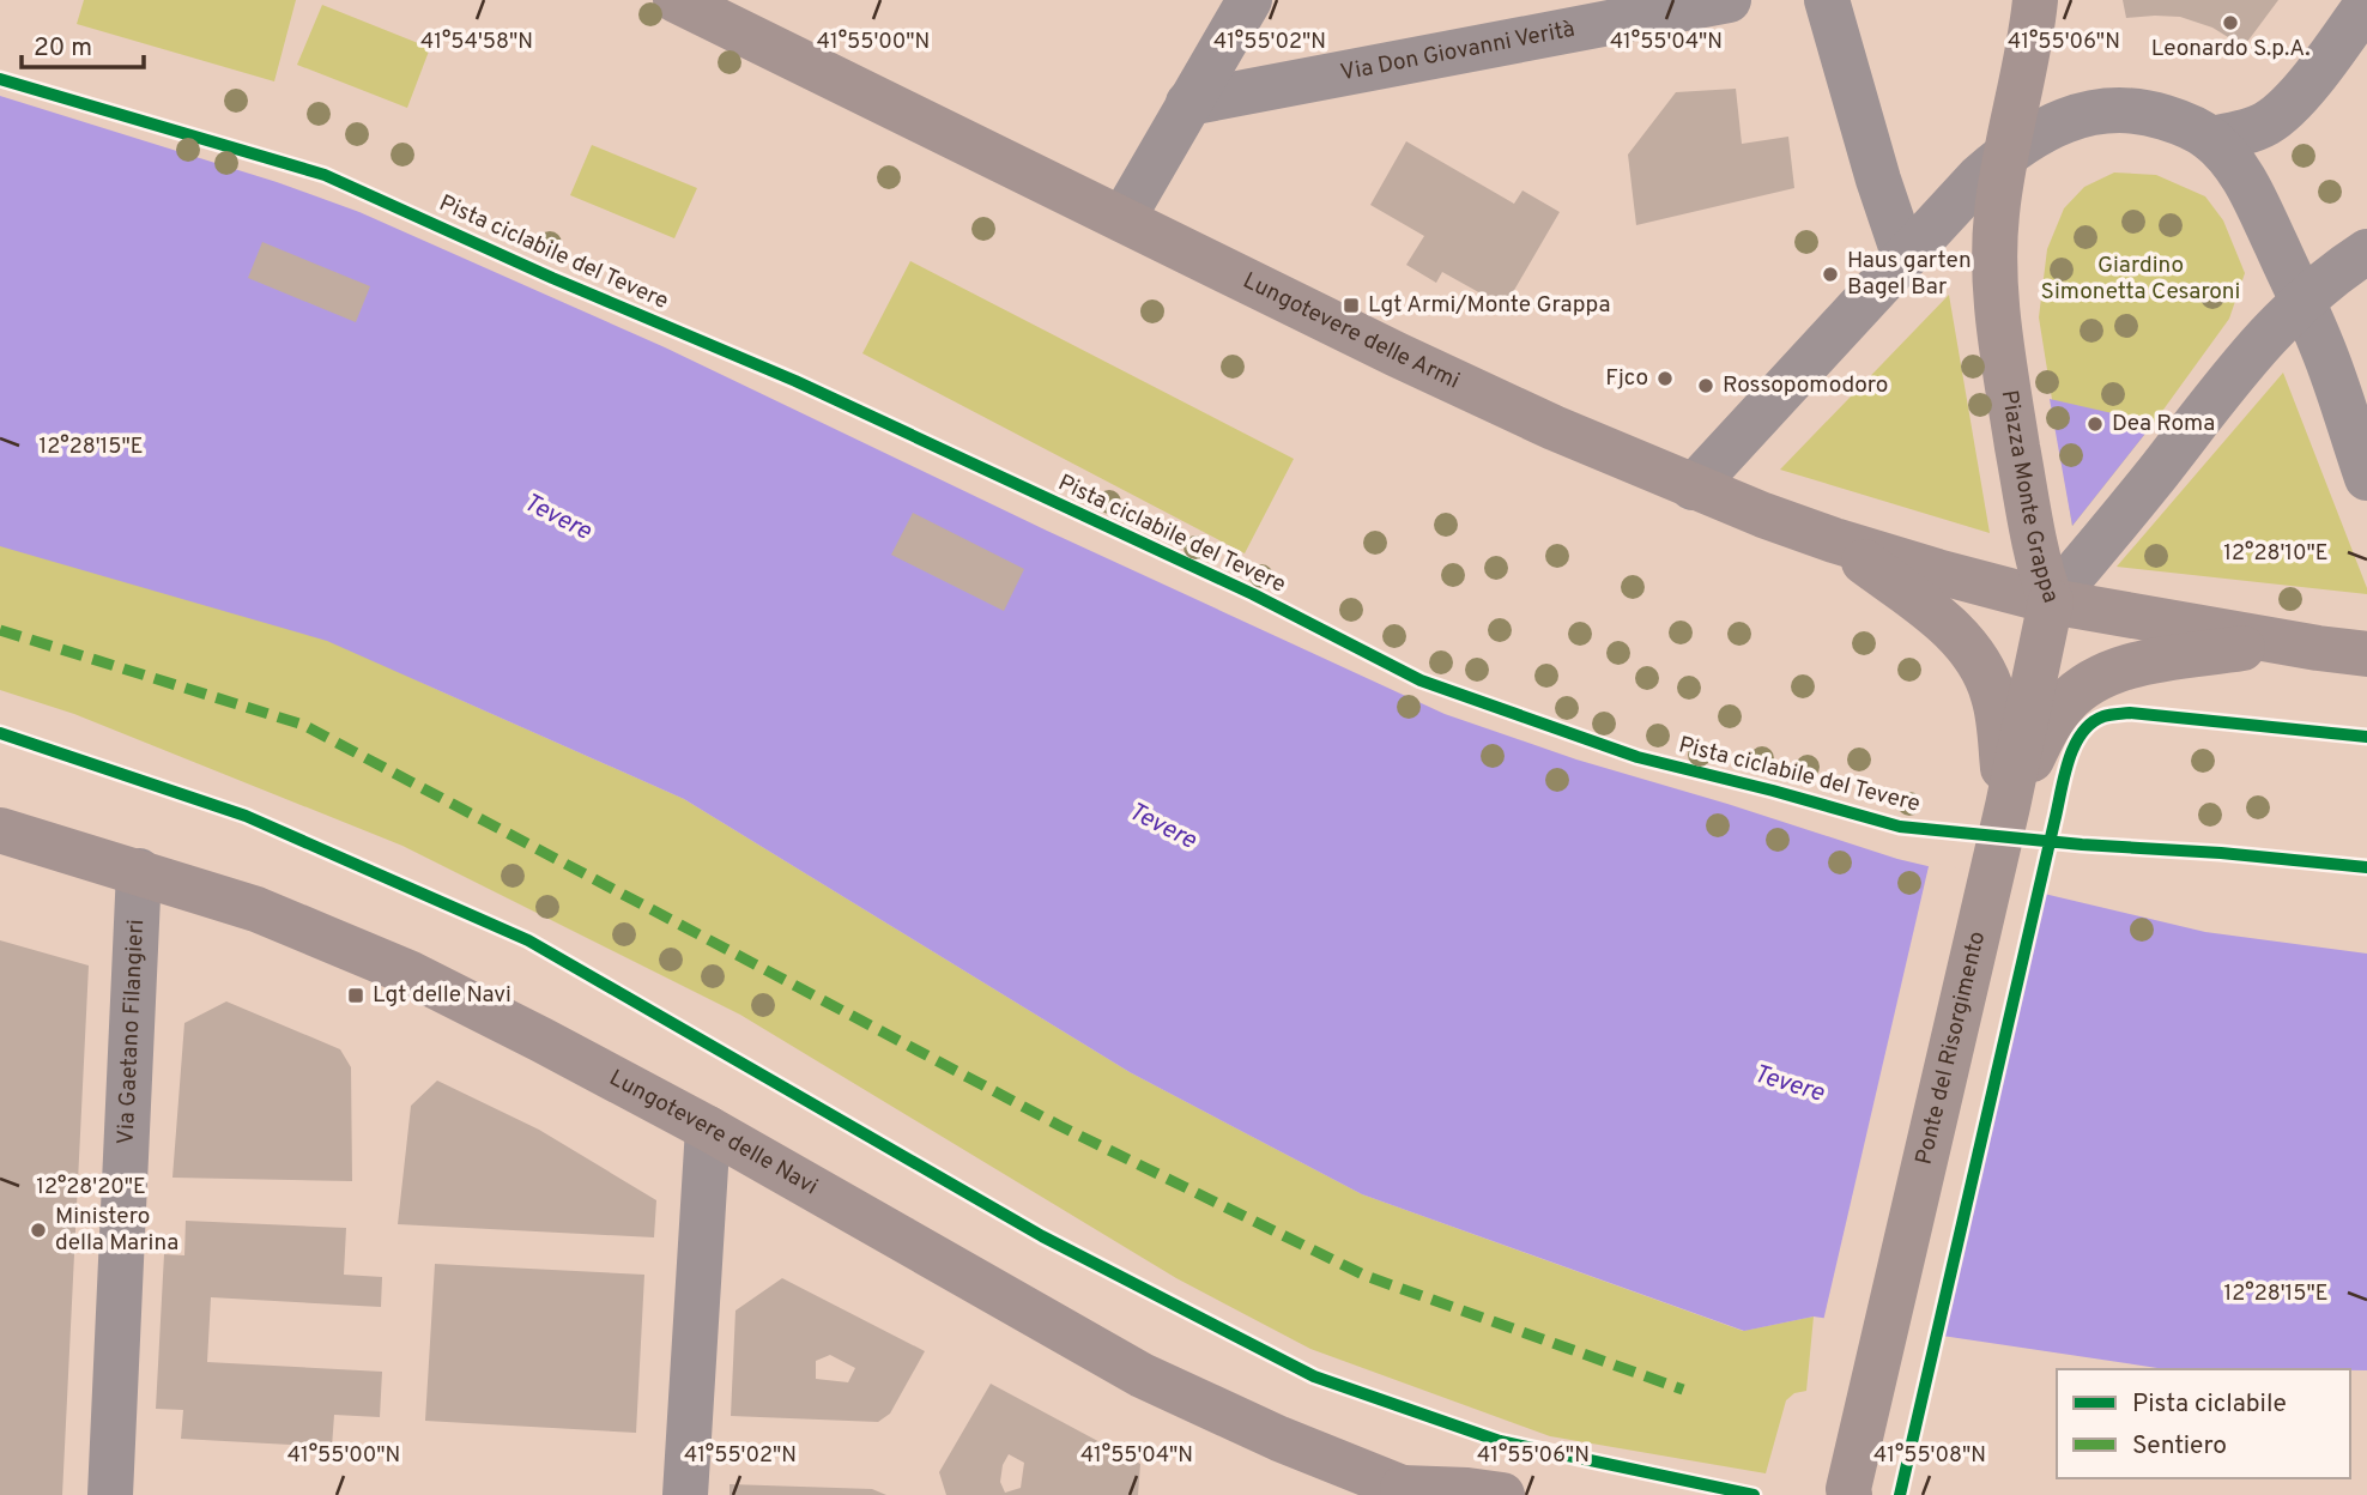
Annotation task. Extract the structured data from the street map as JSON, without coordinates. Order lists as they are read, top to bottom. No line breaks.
{"streets":{"main road":["Lungotevere delle Armi","Piazza Monte Grappa","Ponte del Risorgimento","Lungotevere delle Navi"],"street":["Via Don Giovanni Verità","Via Gaetano Filangieri"],"cycle path":["Pista ciclabile del Tevere"]},"crossings":[["Lungotevere delle Armi","Piazza Monte Grappa"],["Lungotevere delle Armi","Ponte del Risorgimento"],["Piazza Monte Grappa","Ponte del Risorgimento"],["Via Gaetano Filangieri","Lungotevere delle Navi"]],"water":["Tevere"],"parks":["Giardino Simonetta Cesaroni"],"places":{"other":["Leonardo S.p.A.","Haus garten Bagel Bar","Fjco","Rossopomodoro","Dea Roma","Ministero della Marina"],"transit":["Lgt Armi/Monte Grappa","Lgt delle Navi"]},"legend":["Pista ciclabile","Sentiero"],"scale_bar":"20 m","coordinates":["41°54'58\"N","41°55'00\"N","41°55'02\"N","41°55'04\"N","41°55'06\"N","12°28'15\"E","12°28'10\"E","12°28'20\"E","41°55'08\"N"]}
